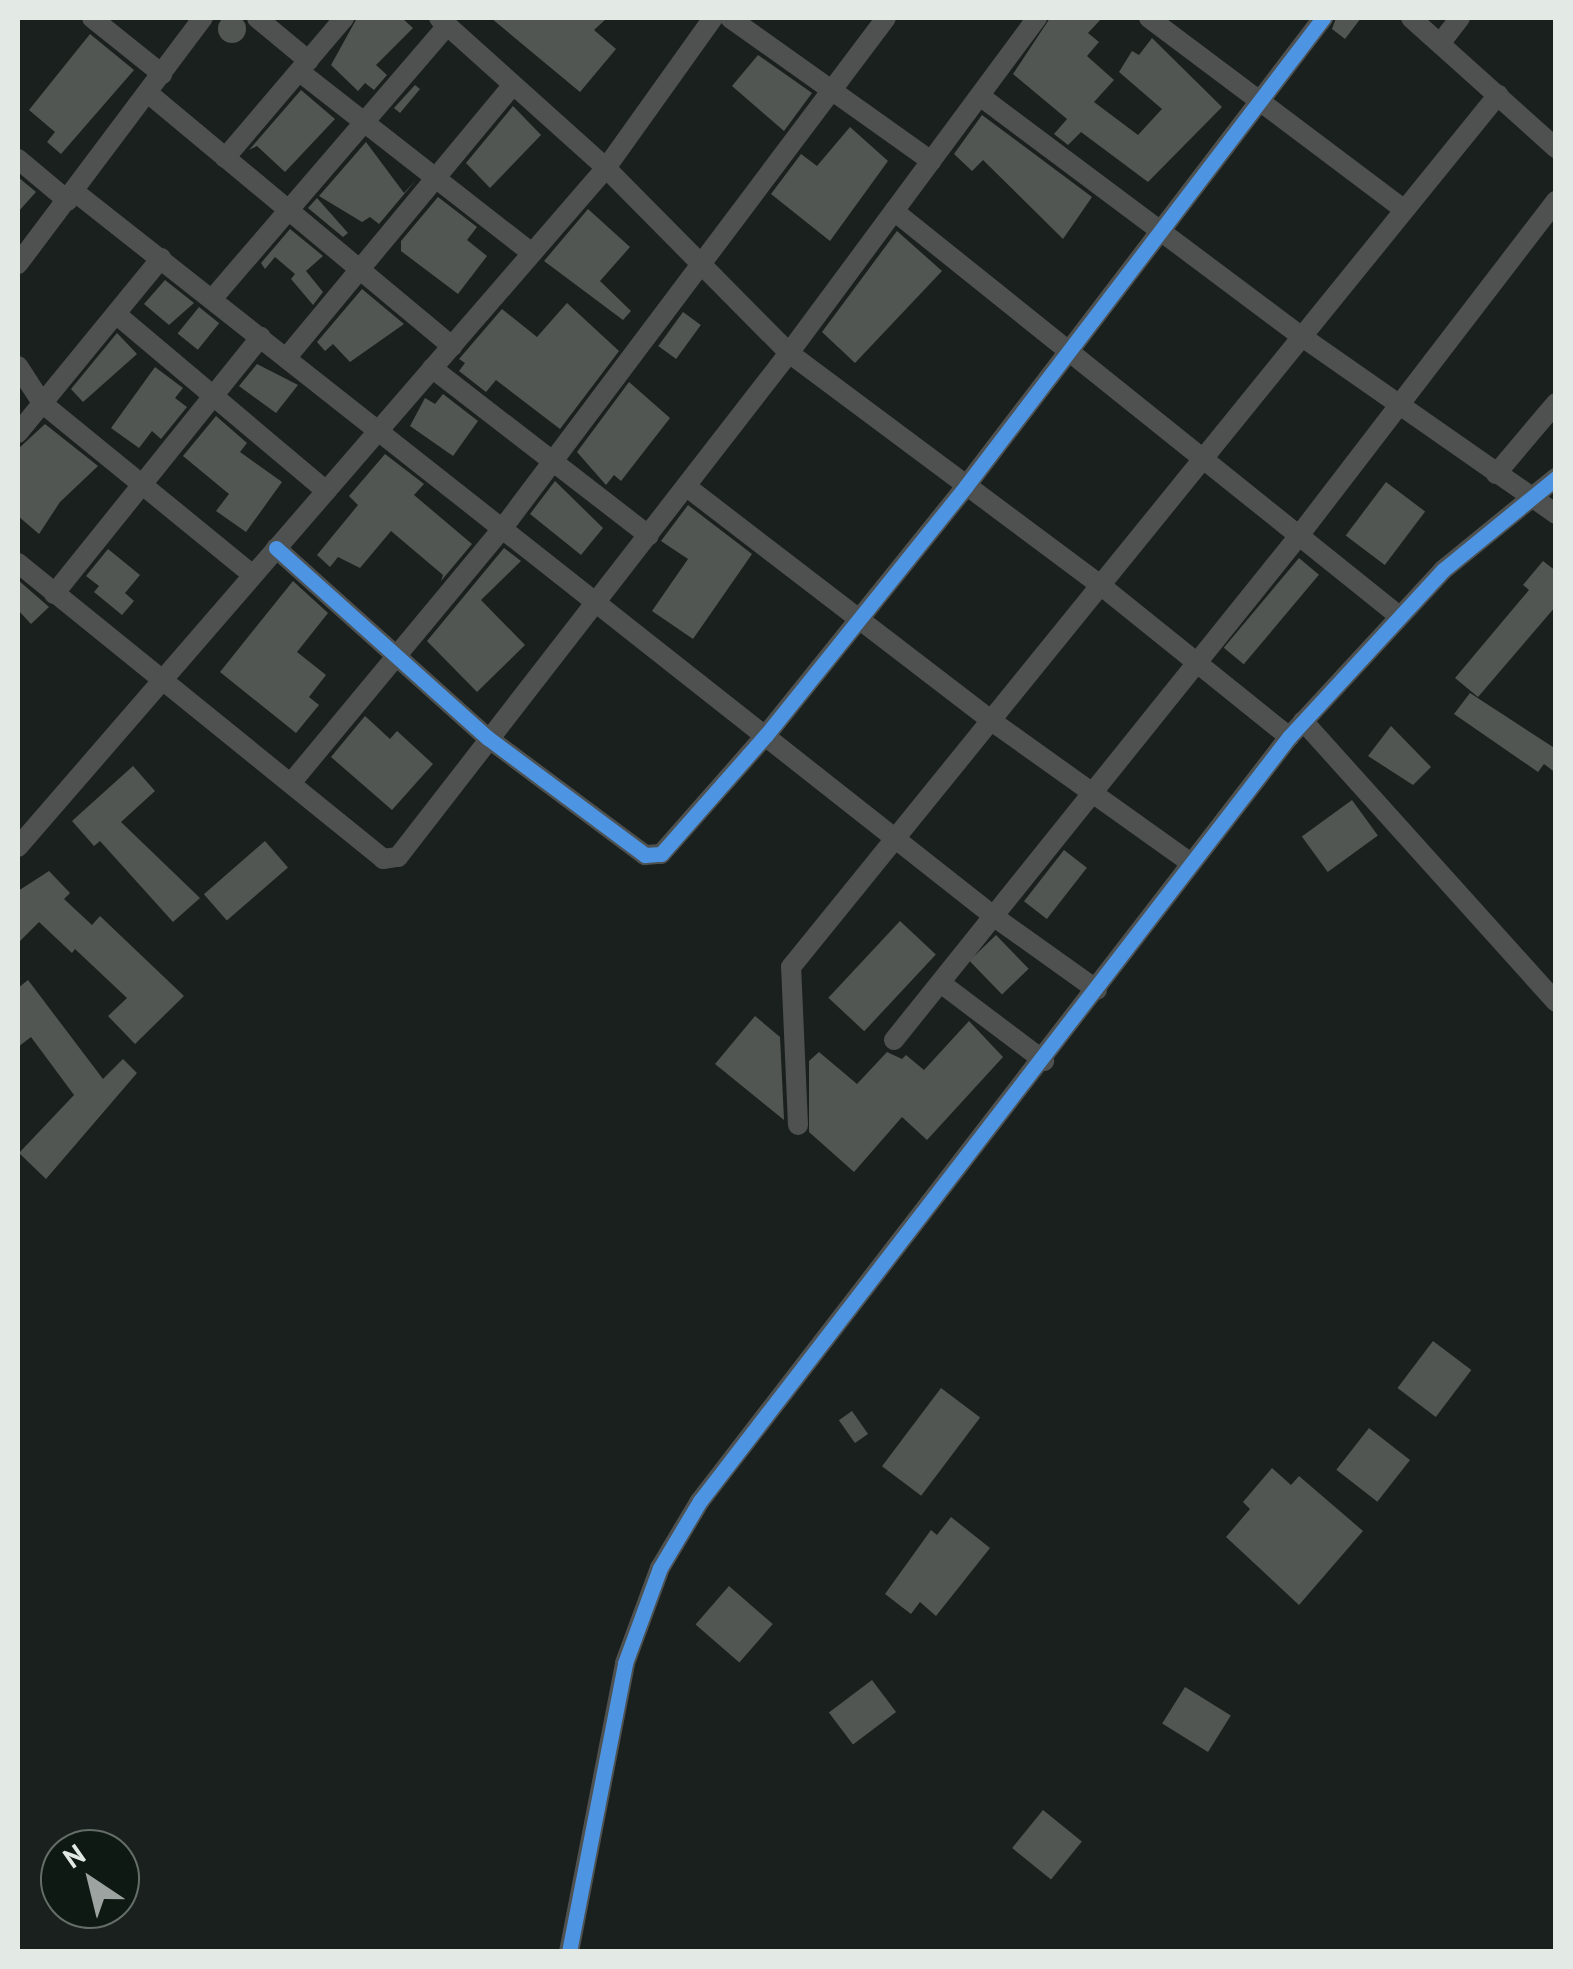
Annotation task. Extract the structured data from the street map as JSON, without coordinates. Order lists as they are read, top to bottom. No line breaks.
{"north":"top left"}
